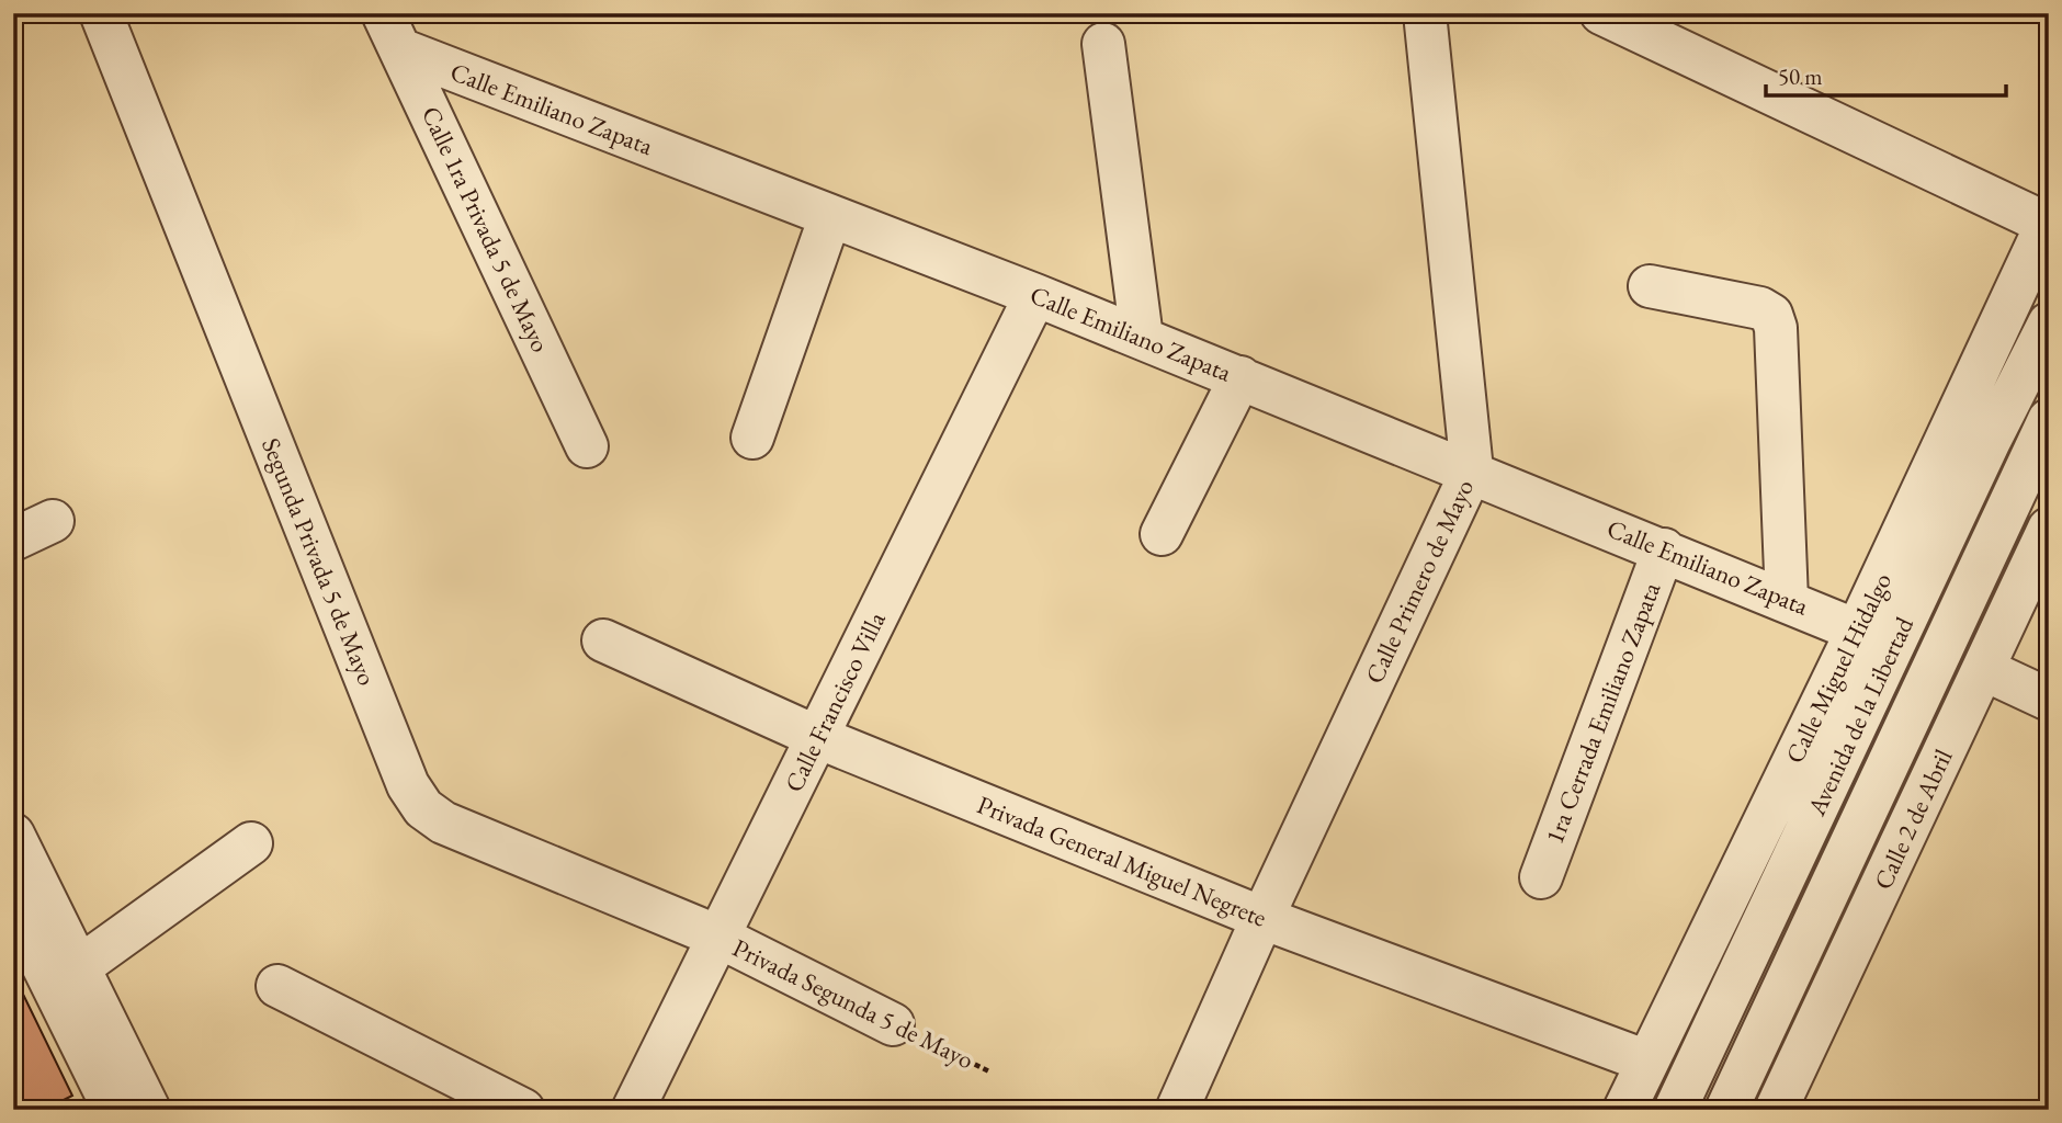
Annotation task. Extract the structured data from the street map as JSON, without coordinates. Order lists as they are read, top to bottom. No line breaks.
{"streets":{"street":["Calle Emiliano Zapata","Calle 1ra Privada 5 de Mayo","Segunda Privada 5 de Mayo","Calle Primero de Mayo","Calle Miguel Hidalgo","Calle Francisco Villa","1ra Cerrada Emiliano Zapata","Avenida de la Libertad","Calle 2 de Abril","Privada General Miguel Negrete","Privada Segunda 5 de Mayo"]},"crossings":[["Calle Emiliano Zapata","Calle 1ra Privada 5 de Mayo"],["Calle Emiliano Zapata","Calle Primero de Mayo"],["Calle Emiliano Zapata","Calle Miguel Hidalgo"],["Calle Emiliano Zapata","Calle Francisco Villa"],["Calle Emiliano Zapata","1ra Cerrada Emiliano Zapata"],["Segunda Privada 5 de Mayo","Calle Francisco Villa"],["Segunda Privada 5 de Mayo","Privada Segunda 5 de Mayo"],["Calle Primero de Mayo","Privada General Miguel Negrete"],["Calle Miguel Hidalgo","Privada General Miguel Negrete"],["Calle Francisco Villa","Privada General Miguel Negrete"],["Calle Francisco Villa","Privada Segunda 5 de Mayo"]],"scale_bar":"50 m"}
